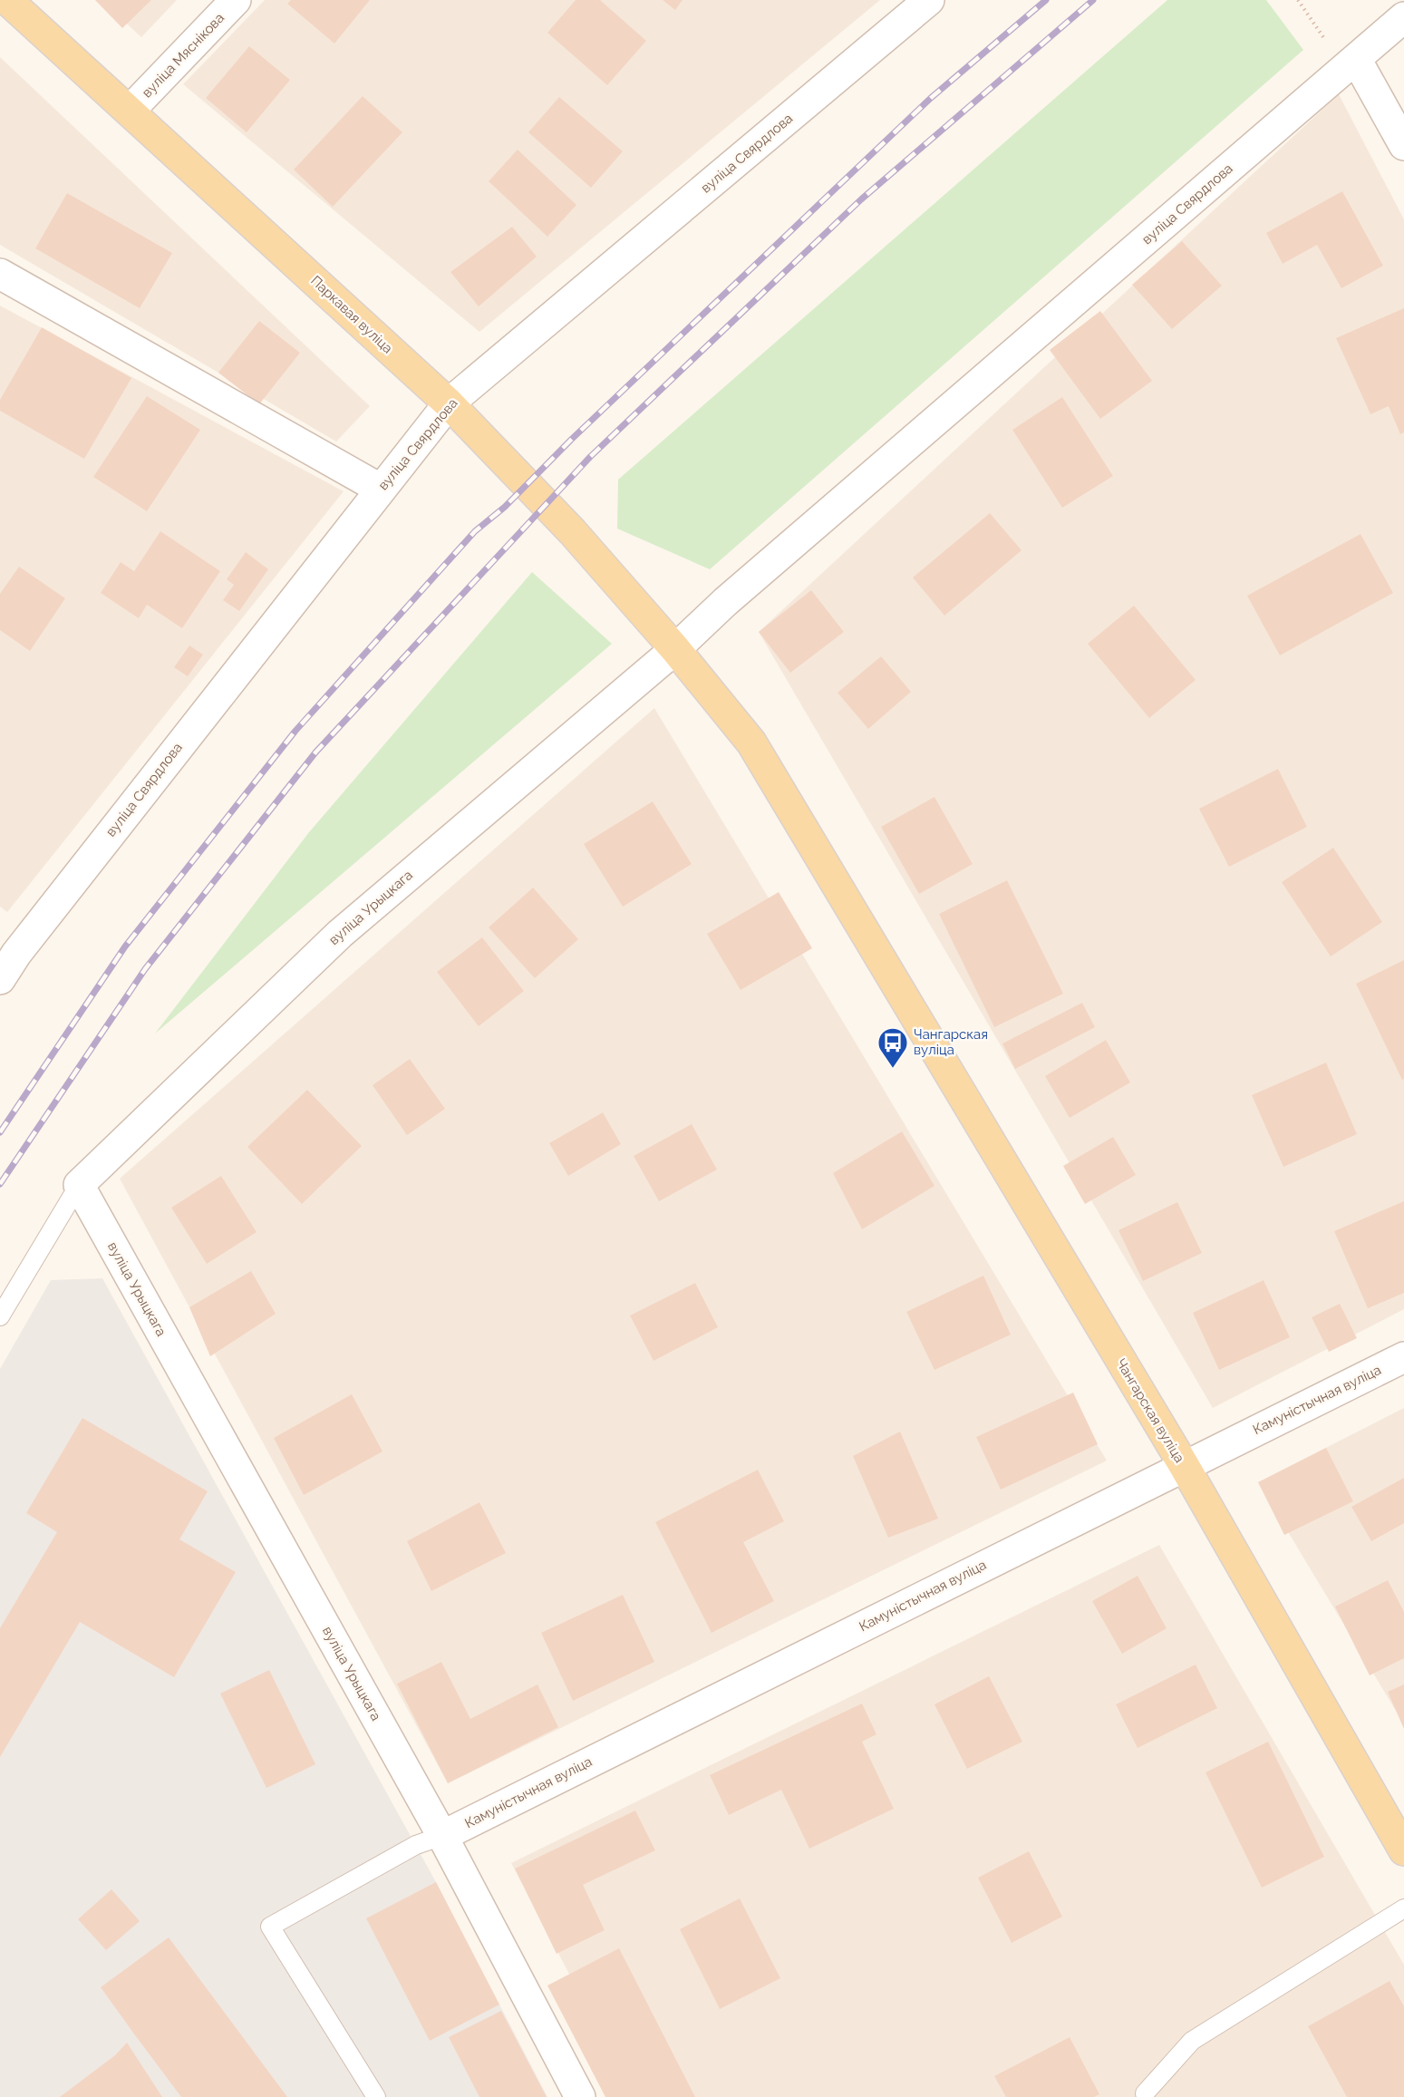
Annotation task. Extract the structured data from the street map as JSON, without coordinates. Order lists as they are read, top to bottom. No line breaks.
{"streets":{"main road":["Паркавая вуліца","Чангарская вуліца"],"street":["вуліца Мяснікова","вуліца Свярдлова","вуліца Урыцкага","Камуністычная вуліца"]},"crossings":[["вуліца Мяснікова","Паркавая вуліца"],["вуліца Свярдлова","Паркавая вуліца"],["вуліца Свярдлова","вуліца Урыцкага"],["вуліца Свярдлова","Чангарская вуліца"],["Паркавая вуліца","вуліца Урыцкага"],["Паркавая вуліца","Чангарская вуліца"],["вуліца Урыцкага","Камуністычная вуліца"],["вуліца Урыцкага","Чангарская вуліца"],["Камуністычная вуліца","Чангарская вуліца"]],"places":{"bus stop":["Чангарская вуліца"]}}
